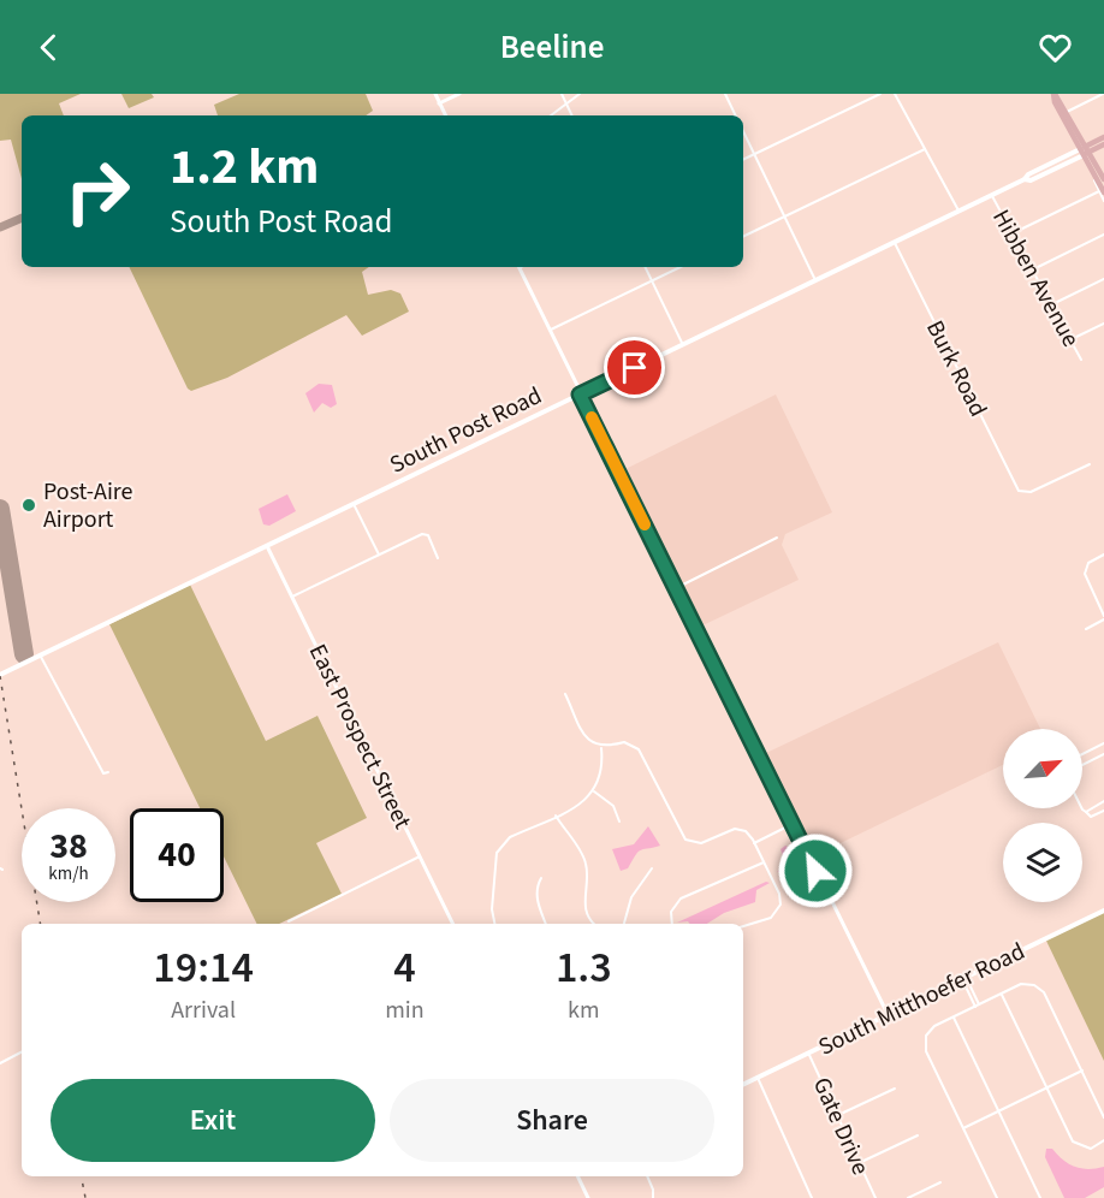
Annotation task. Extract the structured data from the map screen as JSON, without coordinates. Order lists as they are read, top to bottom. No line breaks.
{"streets":{"main road":["South Post Road","South Mitthoefer Road"],"street":["Hibben Avenue","Burk Road","East Prospect Street","Gate Drive"]},"crossings":[["Hibben Avenue","South Post Road"],["Burk Road","South Post Road"],["South Post Road","East Prospect Street"],["South Mitthoefer Road","Gate Drive"]],"places":["Post-Aire Airport"],"north":"top right","page":{"header":"Beeline","turn":["1.2 km","South Post Road"],"speed":"38 km/h","limit":"40","eta":["19:14","Arrival","4","min","1.3","km"],"buttons":["Exit","Share"]}}
